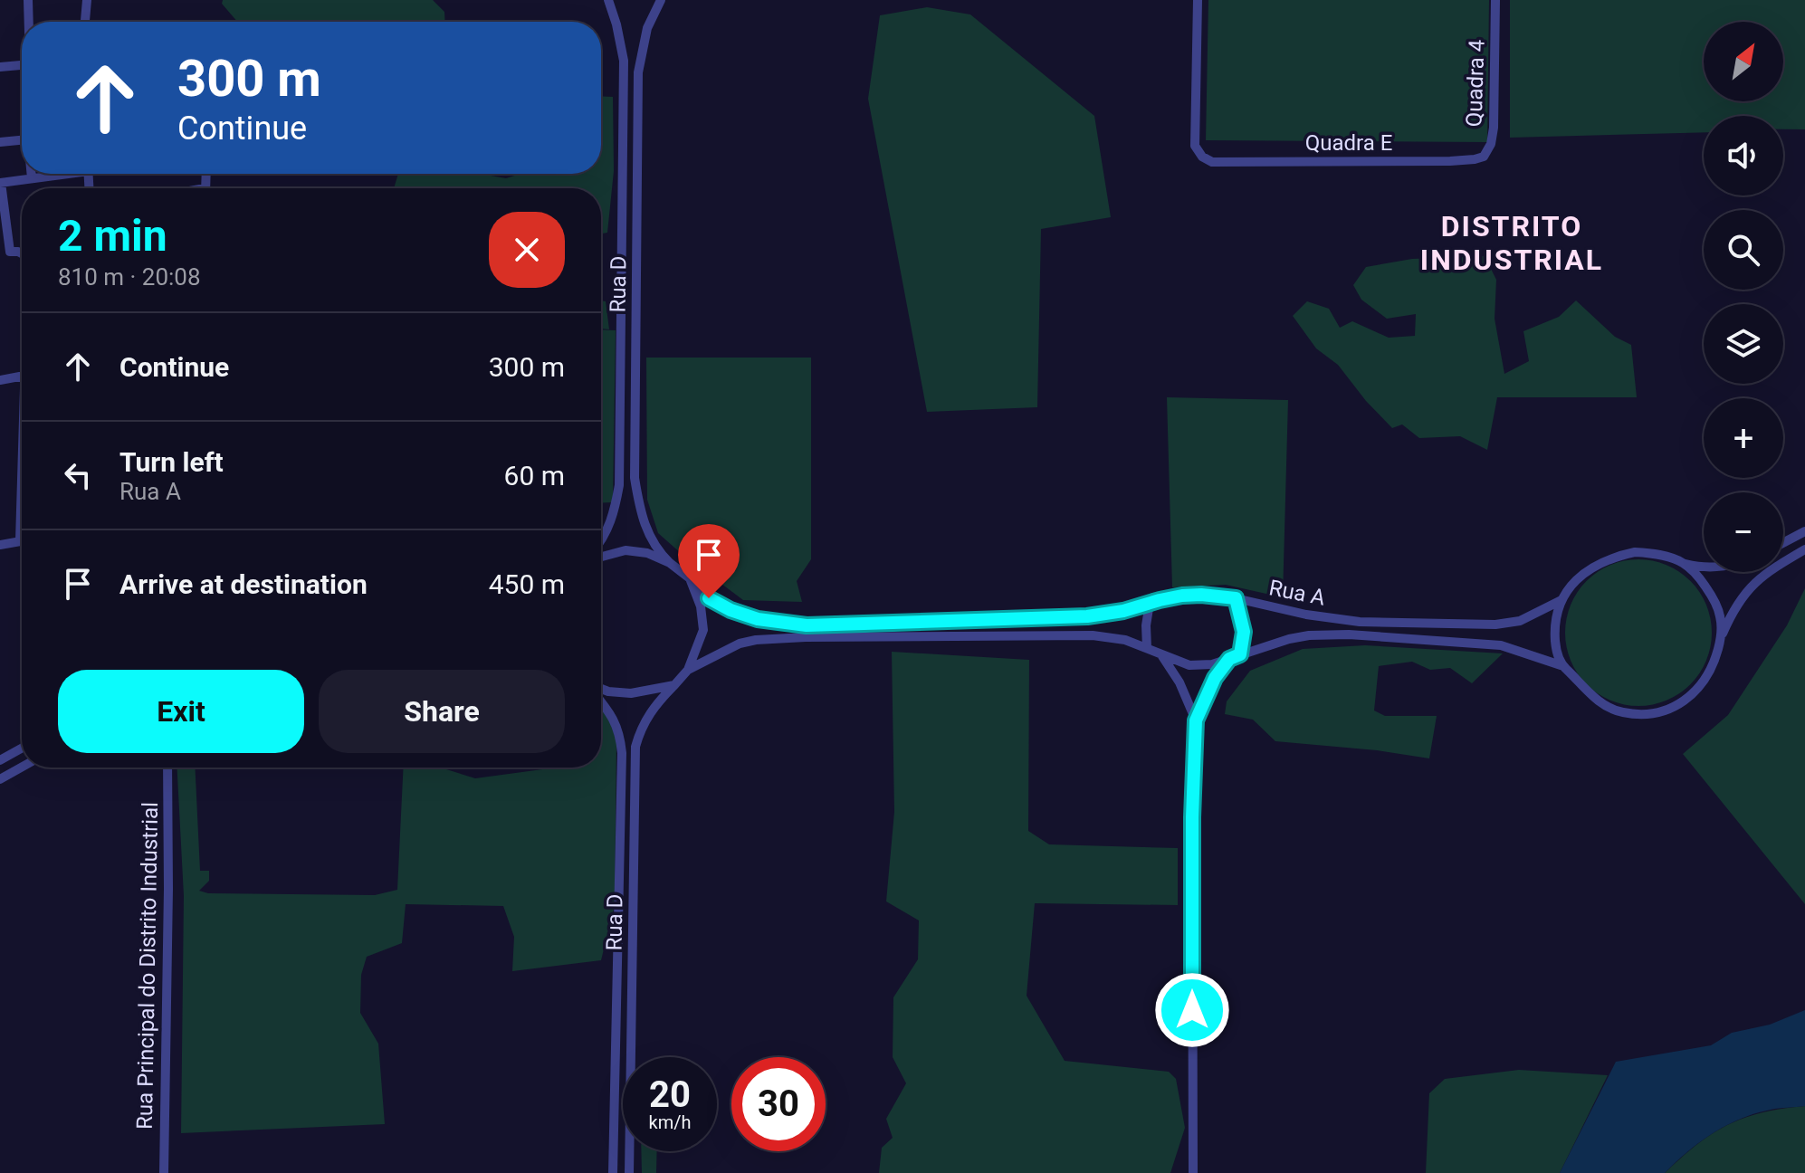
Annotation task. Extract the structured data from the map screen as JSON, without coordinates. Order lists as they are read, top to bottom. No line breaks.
{"streets":{"street":["Quadra 4","Quadra E","Rua D","Rua A","Rua Principal do Distrito Industrial"]},"crossings":[["Quadra 4","Quadra E"],["Rua D","Rua A"]],"districts":["DISTRITO INDUSTRIAL"],"north":"top right","page":{"map_buttons":["+","−"],"turn":["300 m","Continue"],"heading":["2 min","810 m · 20:08"],"list":[{"name":"Continue","value":"300 m"},{"name":"Turn left","note":"Rua A","value":"60 m"},{"name":"Arrive at destination","value":"450 m"}],"buttons":["Exit","Share"],"speed":"20 km/h","limit":"30"}}
